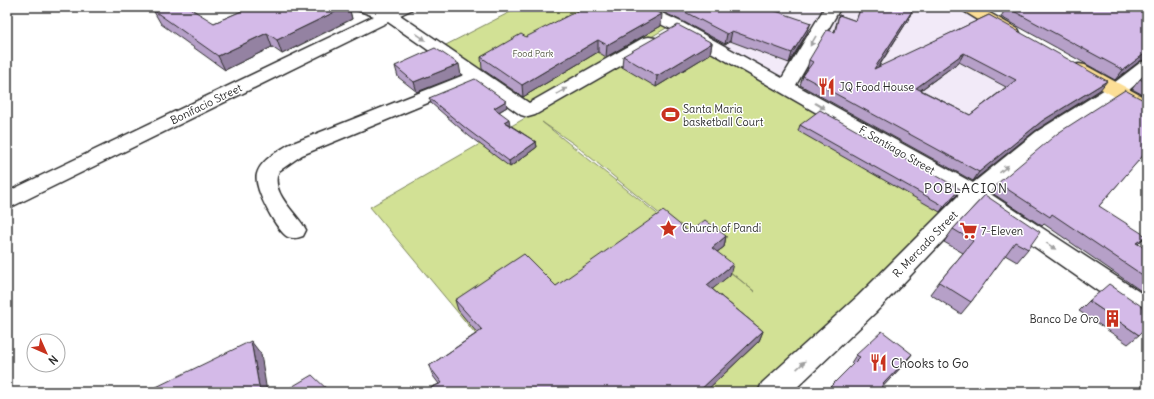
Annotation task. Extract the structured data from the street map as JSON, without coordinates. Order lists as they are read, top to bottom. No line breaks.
{"streets":{"street":["Bonifacio Street","F. Santiago Street","R. Mercado Street"]},"crossings":[["F. Santiago Street","R. Mercado Street"]],"one_way":["F. Santiago Street","R. Mercado Street"],"districts":["POBLACION"],"parks":["Food Park"],"places":{"restaurant":["JQ Food House","Chooks to Go"],"sports":["Santa Maria basketball Court"],"place":["Church of Pandi"],"supermarket":["7-Eleven"],"building":["Banco De Oro"]},"north":"bottom right"}
